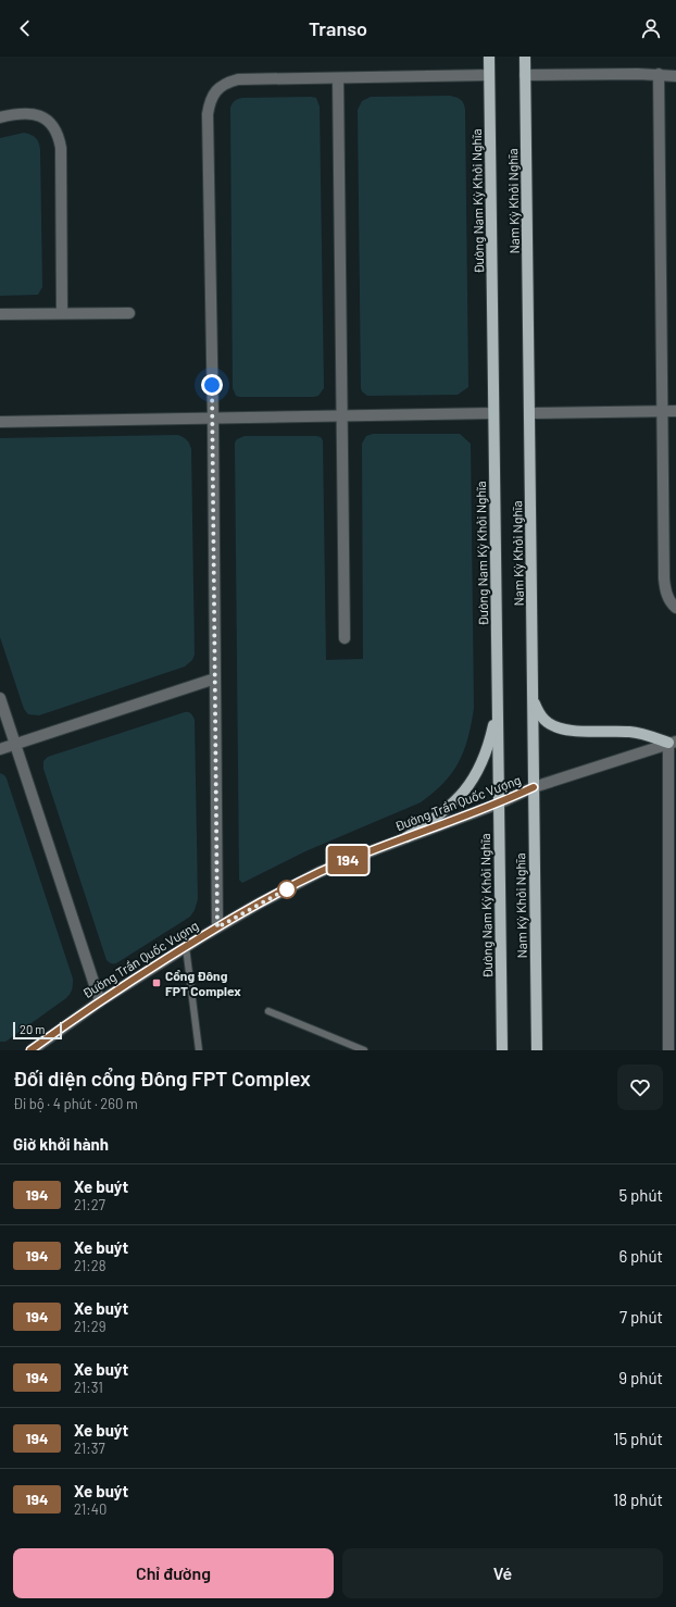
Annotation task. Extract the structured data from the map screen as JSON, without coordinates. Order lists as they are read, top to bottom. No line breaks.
{"streets":{"main road":["Đường Nam Kỳ Khởi Nghĩa","Nam Kỳ Khởi Nghĩa"],"street":["Đường Trần Quốc Vượng"]},"crossings":[["Đường Nam Kỳ Khởi Nghĩa","Đường Trần Quốc Vượng"],["Nam Kỳ Khởi Nghĩa","Đường Trần Quốc Vượng"]],"places":{"transit":["Cổng Đông FPT Complex"]},"lines":["bus line 194"],"scale_bar":"20 m","page":{"header":"Transo","on_map":"194","scale":"20 m","heading":[["Đối diện cổng Đông FPT Complex","Đi bộ · 4 phút · 260 m"],"Giờ khởi hành"],"list":[{"mark":"194","name":"Xe buýt","note":"21:27","value":"5 phút"},{"mark":"194","name":"Xe buýt","note":"21:28","value":"6 phút"},{"mark":"194","name":"Xe buýt","note":"21:29","value":"7 phút"},{"mark":"194","name":"Xe buýt","note":"21:31","value":"9 phút"},{"mark":"194","name":"Xe buýt","note":"21:37","value":"15 phút"},{"mark":"194","name":"Xe buýt","note":"21:40","value":"18 phút"}],"buttons":["Chỉ đường","Vé"]}}
